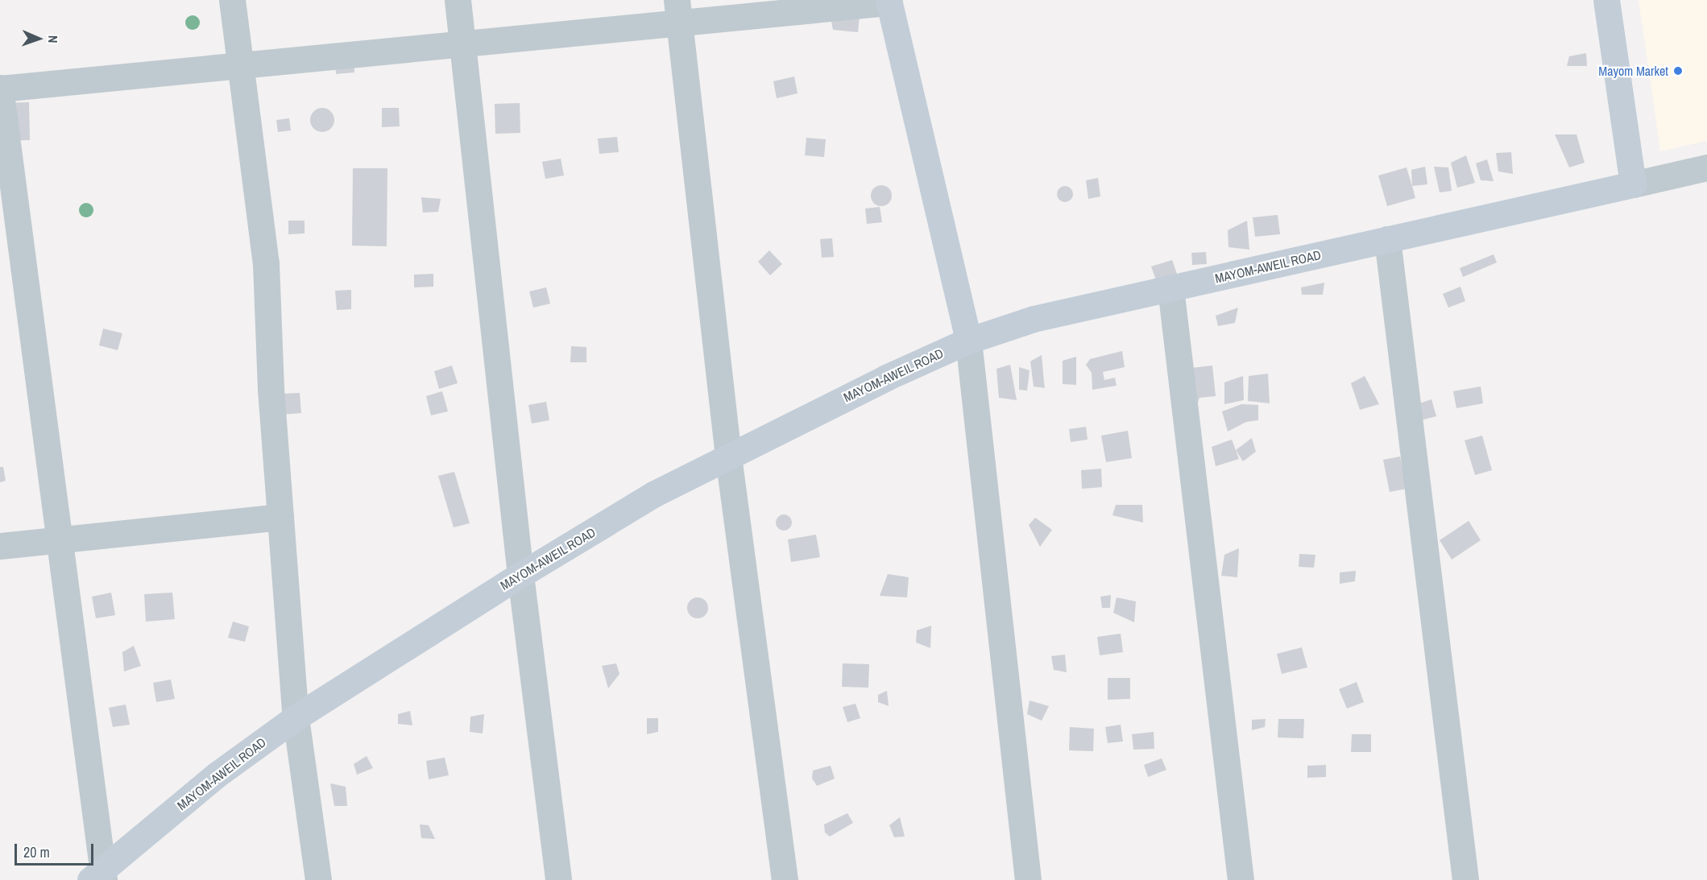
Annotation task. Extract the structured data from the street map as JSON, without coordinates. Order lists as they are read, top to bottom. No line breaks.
{"streets":{"main road":["MAYOM-AWEIL ROAD"]},"places":["Mayom Market"],"scale_bar":"20 m","north":"right"}
